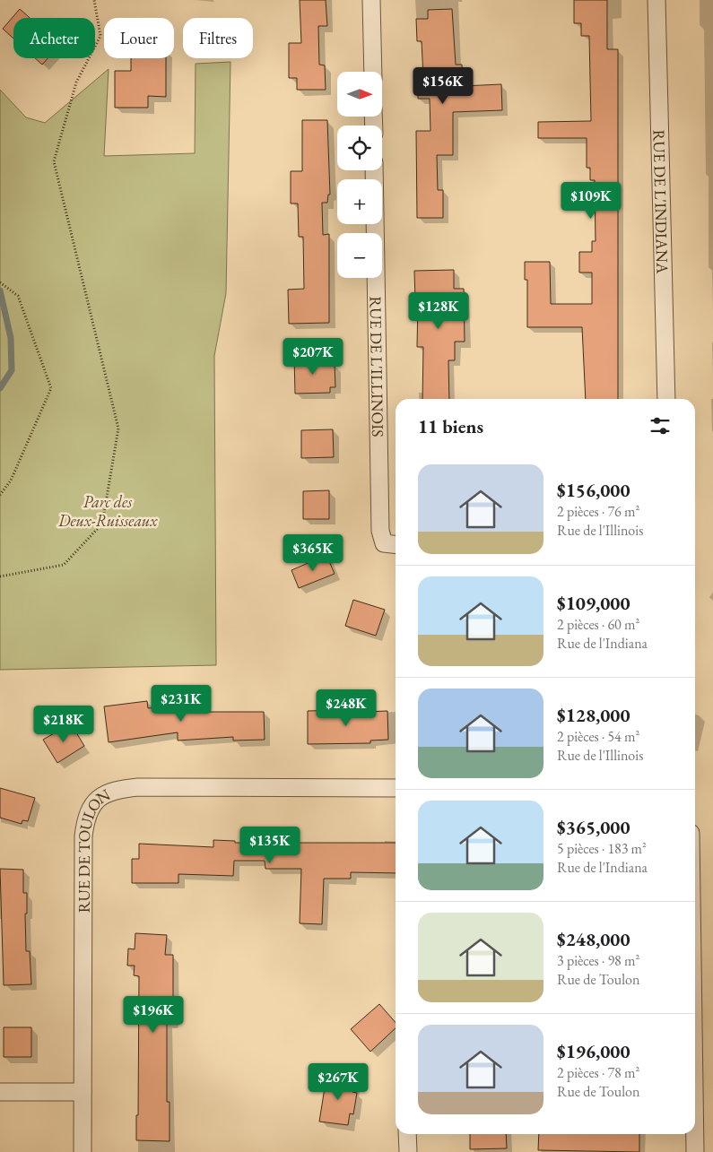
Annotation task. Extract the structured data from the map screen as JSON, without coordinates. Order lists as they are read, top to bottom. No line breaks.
{"streets":{"street":["RUE DE L'INDIANA","RUE DE L'ILLINOIS","RUE DE TOULON"]},"parks":["Parc des Deux-Ruisseaux"],"north":"right","page":{"chip":["Acheter","Louer","Filtres"],"price":["$156K","$109K","$128K","$207K","$365K","$231K","$248K","$218K","$135K","$196K","$267K"],"map_buttons":["+","−"],"heading":"11 biens","list":[{"name":"$156,000","note":"2 pièces · 76 m² · Rue de l'Illinois"},{"name":"$109,000","note":"2 pièces · 60 m² · Rue de l'Indiana"},{"name":"$128,000","note":"2 pièces · 54 m² · Rue de l'Illinois"},{"name":"$365,000","note":"5 pièces · 183 m² · Rue de l'Indiana"},{"name":"$248,000","note":"3 pièces · 98 m² · Rue de Toulon"},{"name":"$196,000","note":"2 pièces · 78 m² · Rue de Toulon"}]}}
